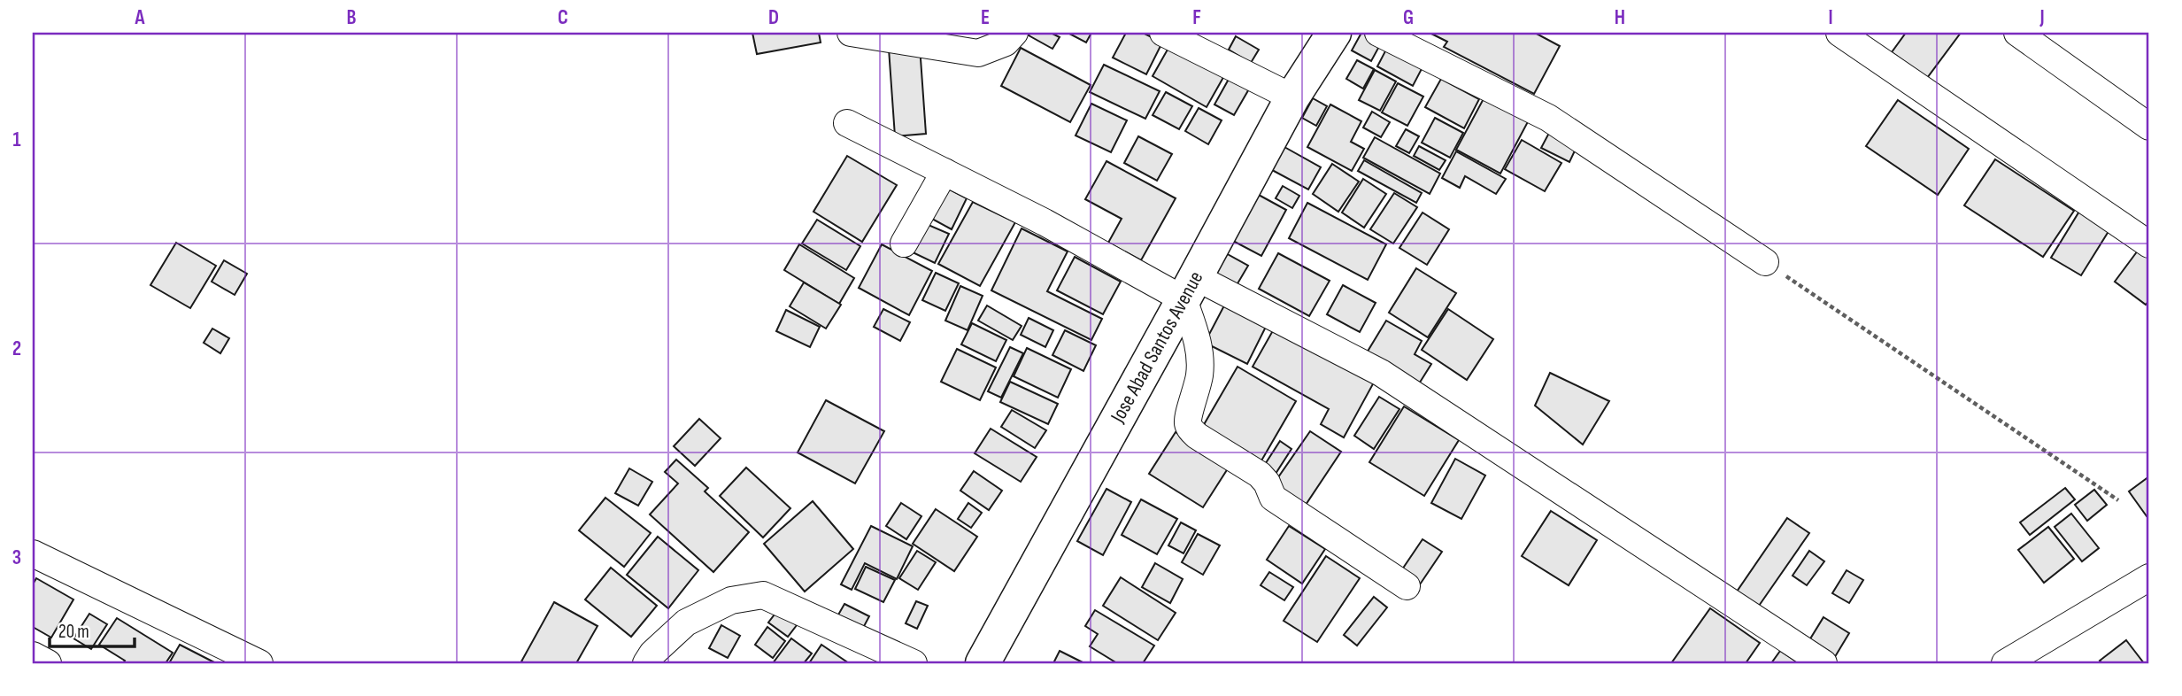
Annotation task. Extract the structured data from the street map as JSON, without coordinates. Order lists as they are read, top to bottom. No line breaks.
{"streets":{"highway":["Jose Abad Santos Avenue"]},"scale_bar":"20 m","grid":{"columns":["A","B","C","D","E","F","G","H","I","J"],"rows":["1","2","3"]}}
